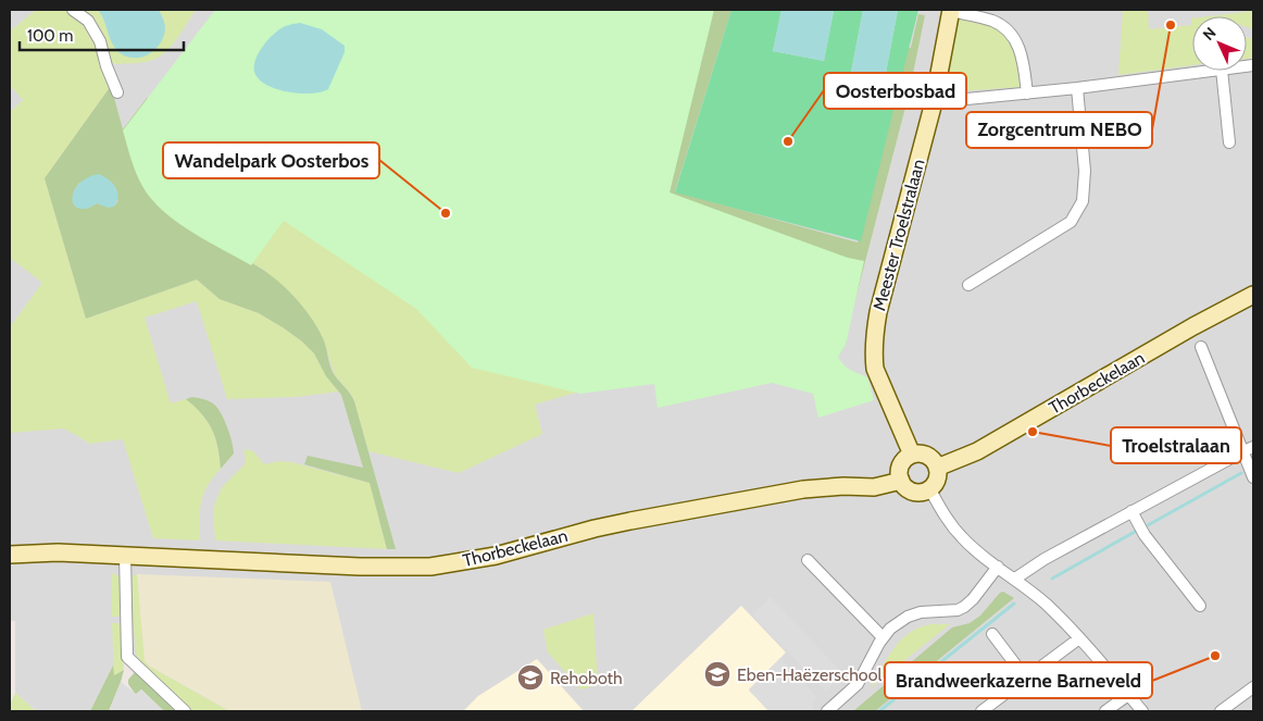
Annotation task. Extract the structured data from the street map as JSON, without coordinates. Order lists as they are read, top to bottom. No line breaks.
{"streets":{"main road":["Meester Troelstralaan","Thorbeckelaan"]},"crossings":[["Meester Troelstralaan","Thorbeckelaan"]],"places":{"other":["Zorgcentrum NEBO","Oosterbosbad","Wandelpark Oosterbos","Troelstralaan","Brandweerkazerne Barneveld"],"school or university":["Eben-Haëzerschool","Rehoboth"]},"scale_bar":"100 m","north":"top left"}
